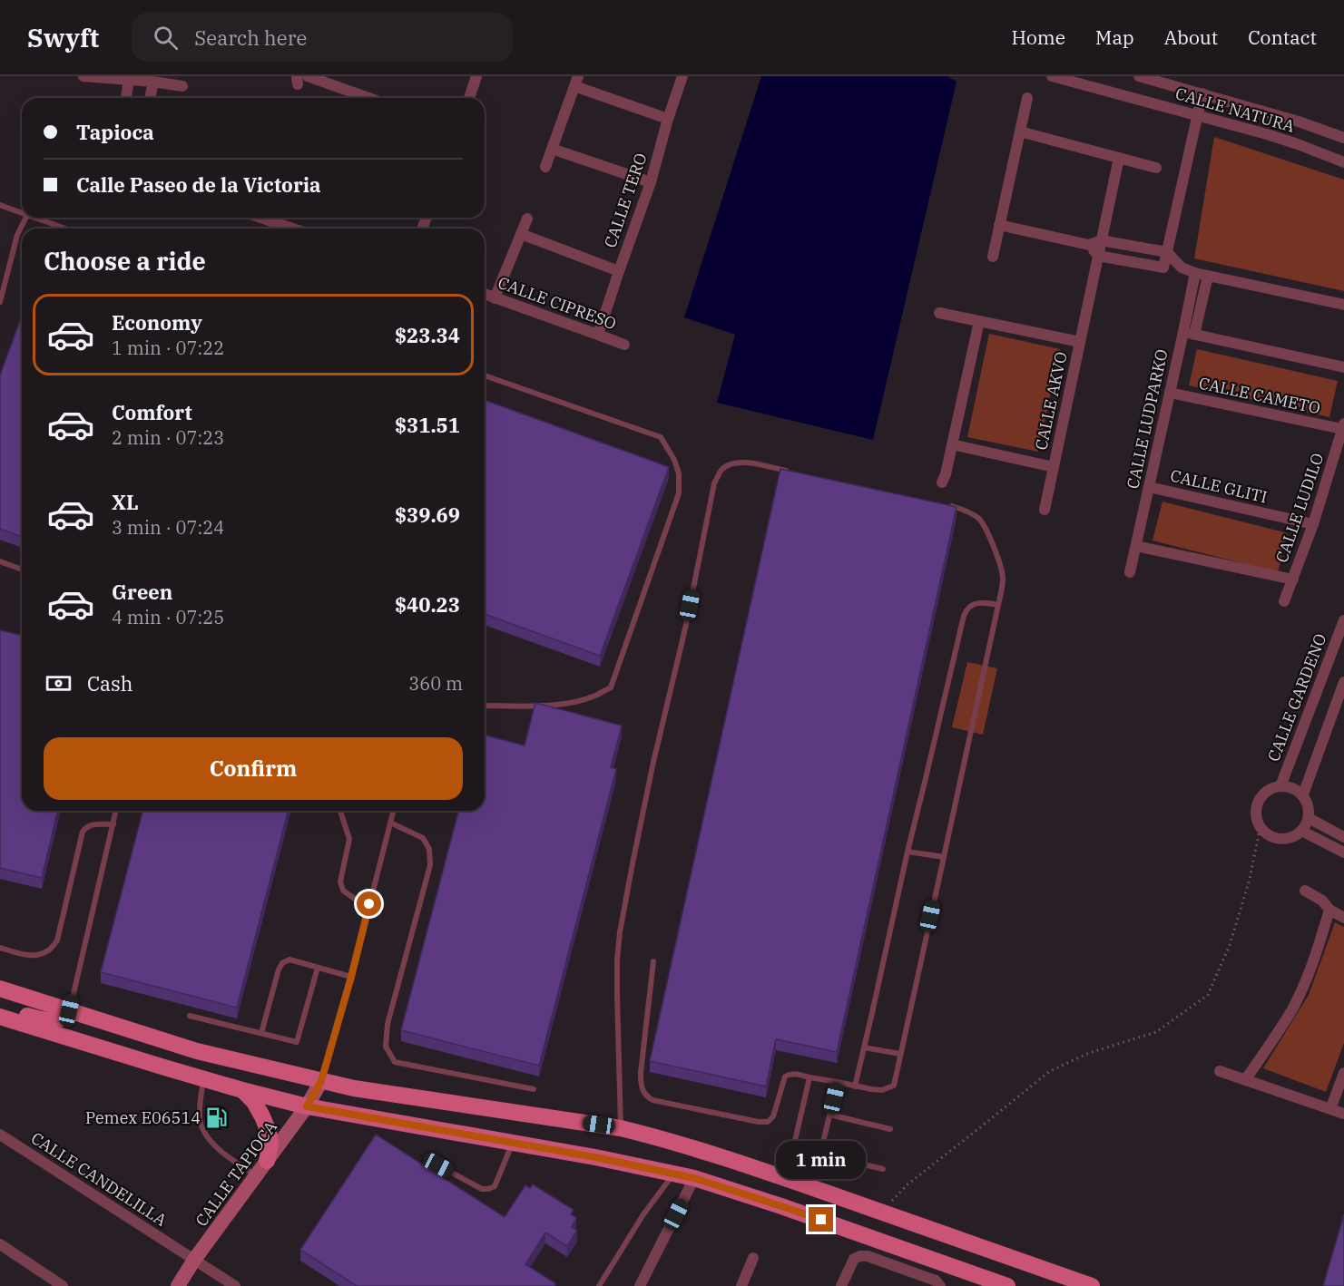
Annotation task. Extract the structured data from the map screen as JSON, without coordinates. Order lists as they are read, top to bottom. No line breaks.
{"streets":{"street":["CALLE NATURA","CALLE TERO","CALLE CIPRESO","CALLE CAMETO","CALLE AKVO","CALLE LUDPARKO","CALLE GLITI","CALLE LUDILO","CALLE GARDENO","CALLE TAPIOCA","CALLE CANDELILLA"]},"crossings":[["CALLE TERO","CALLE CIPRESO"],["CALLE CAMETO","CALLE LUDPARKO"],["CALLE CAMETO","CALLE LUDILO"],["CALLE LUDPARKO","CALLE GLITI"],["CALLE GLITI","CALLE LUDILO"],["CALLE TAPIOCA","CALLE CANDELILLA"]],"places":{"fuel station":["Pemex E06514"]},"page":{"header":"Swyft","search":"Search here","nav":["Home","Map","About","Contact"],"banner":["Tapioca","Calle Paseo de la Victoria"],"heading":"Choose a ride","list":[{"name":"Economy","note":"1 min · 07:22","value":"$23.34"},{"name":"Comfort","note":"2 min · 07:23","value":"$31.51"},{"name":"XL","note":"3 min · 07:24","value":"$39.69"},{"name":"Green","note":"4 min · 07:25","value":"$40.23"}],"pay":["Cash","360 m"],"buttons":"Confirm","bubble":"1 min"}}
